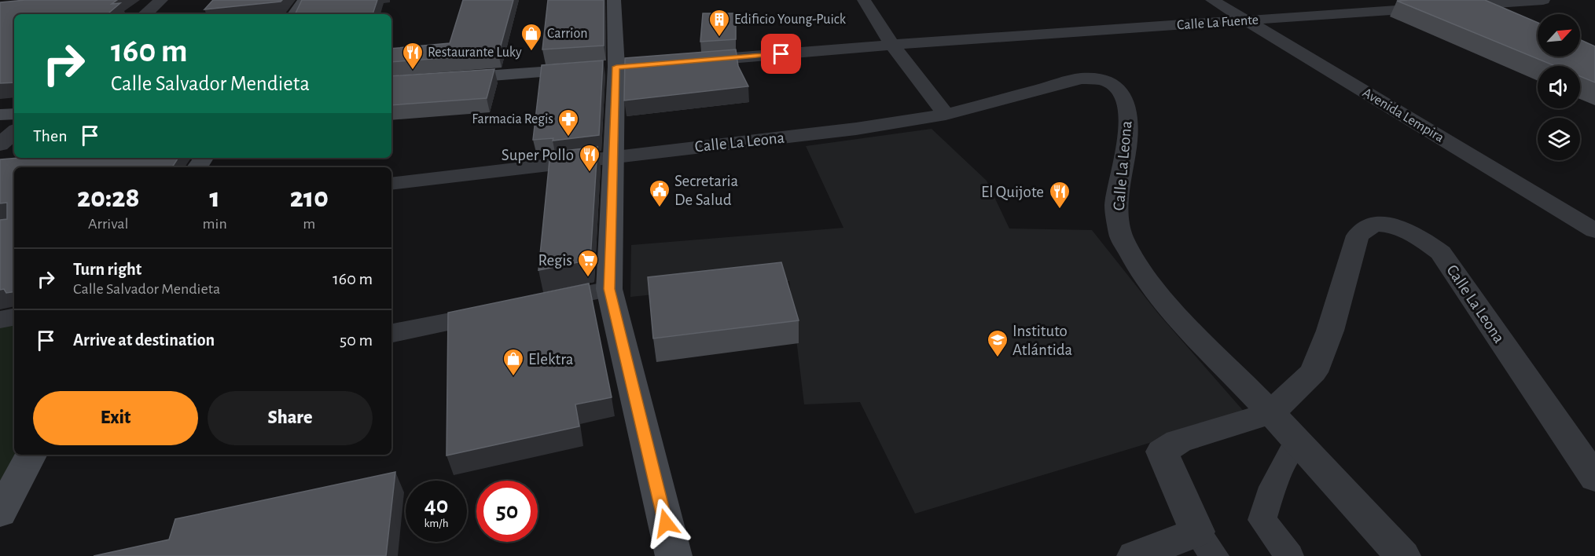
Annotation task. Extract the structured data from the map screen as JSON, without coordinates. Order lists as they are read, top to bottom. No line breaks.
{"streets":{"street":["Calle La Fuente","Avenida Lempira","Calle La Leona"]},"crossings":[["Calle La Fuente","Avenida Lempira"]],"places":{"building":["Edificio Young-Puick"],"shop":["Carrion","Elektra"],"restaurant":["Restaurante Luky","Super Pollo","El Quijote"],"pharmacy":["Farmacia Regis"],"public building":["Secretaria De Salud"],"supermarket":["Regis"],"school or university":["Instituto Atlántida"]},"north":"top right","page":{"turn":["160 m","Calle Salvador Mendieta"],"then":"Then","eta":["20:28","Arrival","1","min","210","m"],"list":[{"name":"Turn right","note":"Calle Salvador Mendieta","value":"160 m"},{"name":"Arrive at destination","value":"50 m"}],"buttons":["Exit","Share"],"speed":"40 km/h","limit":"50"}}
